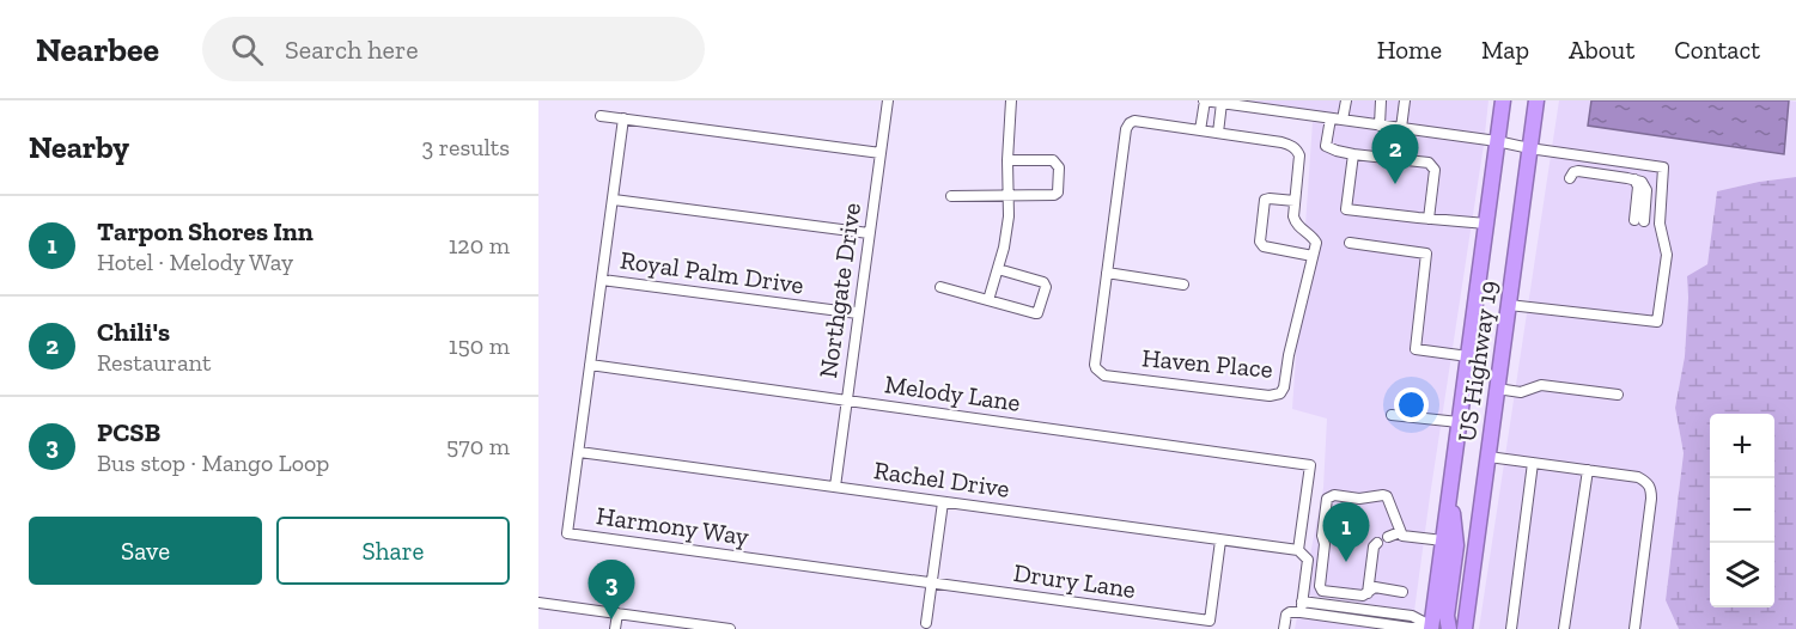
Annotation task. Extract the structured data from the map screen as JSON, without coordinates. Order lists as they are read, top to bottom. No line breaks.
{"streets":{"highway":["US Highway 19"],"street":["Royal Palm Drive","Northgate Drive","Haven Place","Melody Lane","Rachel Drive","Harmony Way","Drury Lane"]},"crossings":[["Royal Palm Drive","Northgate Drive"],["Royal Palm Drive","Harmony Way"],["Northgate Drive","Melody Lane"],["Northgate Drive","Rachel Drive"],["Melody Lane","Rachel Drive"],["Melody Lane","Harmony Way"],["Rachel Drive","Harmony Way"],["Rachel Drive","Drury Lane"],["Harmony Way","Drury Lane"]],"page":{"header":"Nearbee","search":"Search here","nav":["Home","Map","About","Contact"],"heading":["Nearby","3 results"],"pins":["2","1","3"],"list":[{"mark":"1","name":"Tarpon Shores Inn","note":"Hotel · Melody Way","value":"120 m"},{"mark":"2","name":"Chili's","note":"Restaurant","value":"150 m"},{"mark":"3","name":"PCSB","note":"Bus stop · Mango Loop","value":"570 m"}],"map_buttons":["+","−"],"buttons":["Save","Share"]}}
